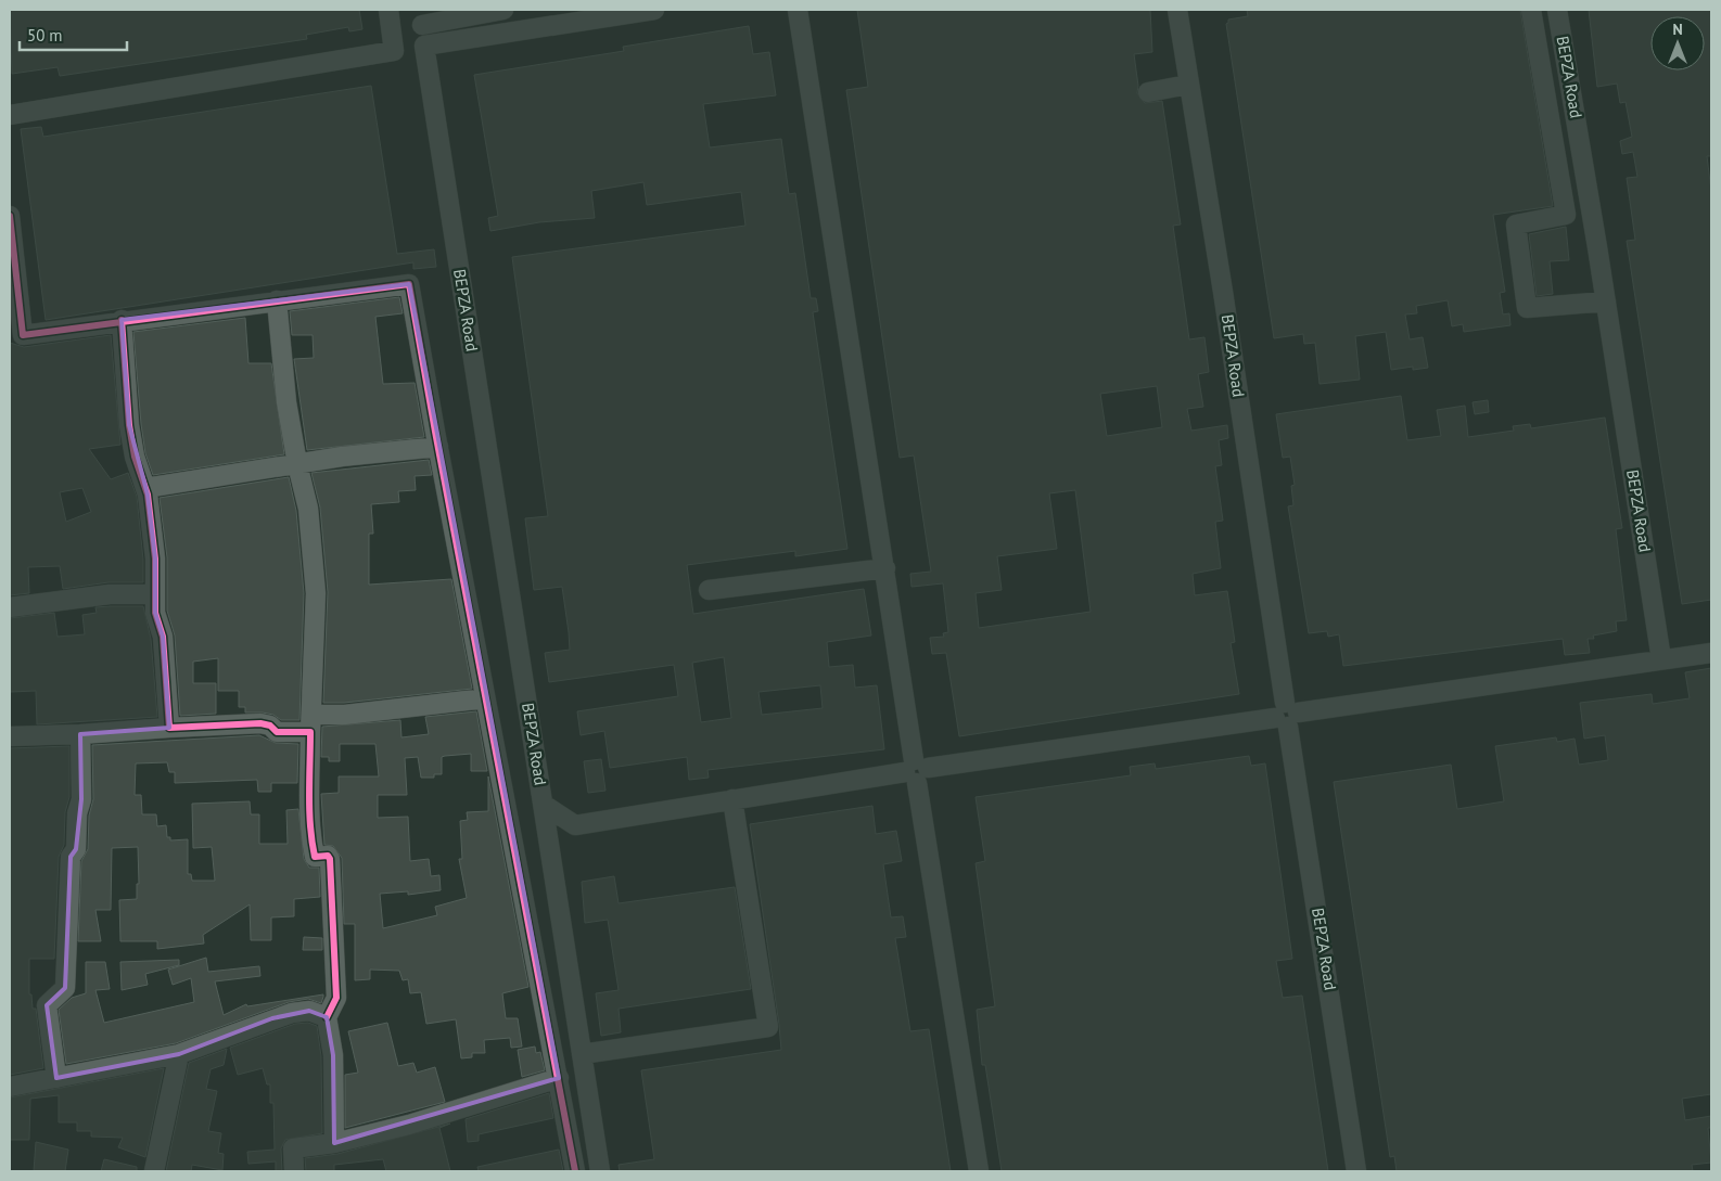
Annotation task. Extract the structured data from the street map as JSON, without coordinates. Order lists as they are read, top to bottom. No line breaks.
{"streets":{"street":["BEPZA Road"]},"scale_bar":"50 m","north":"top"}
